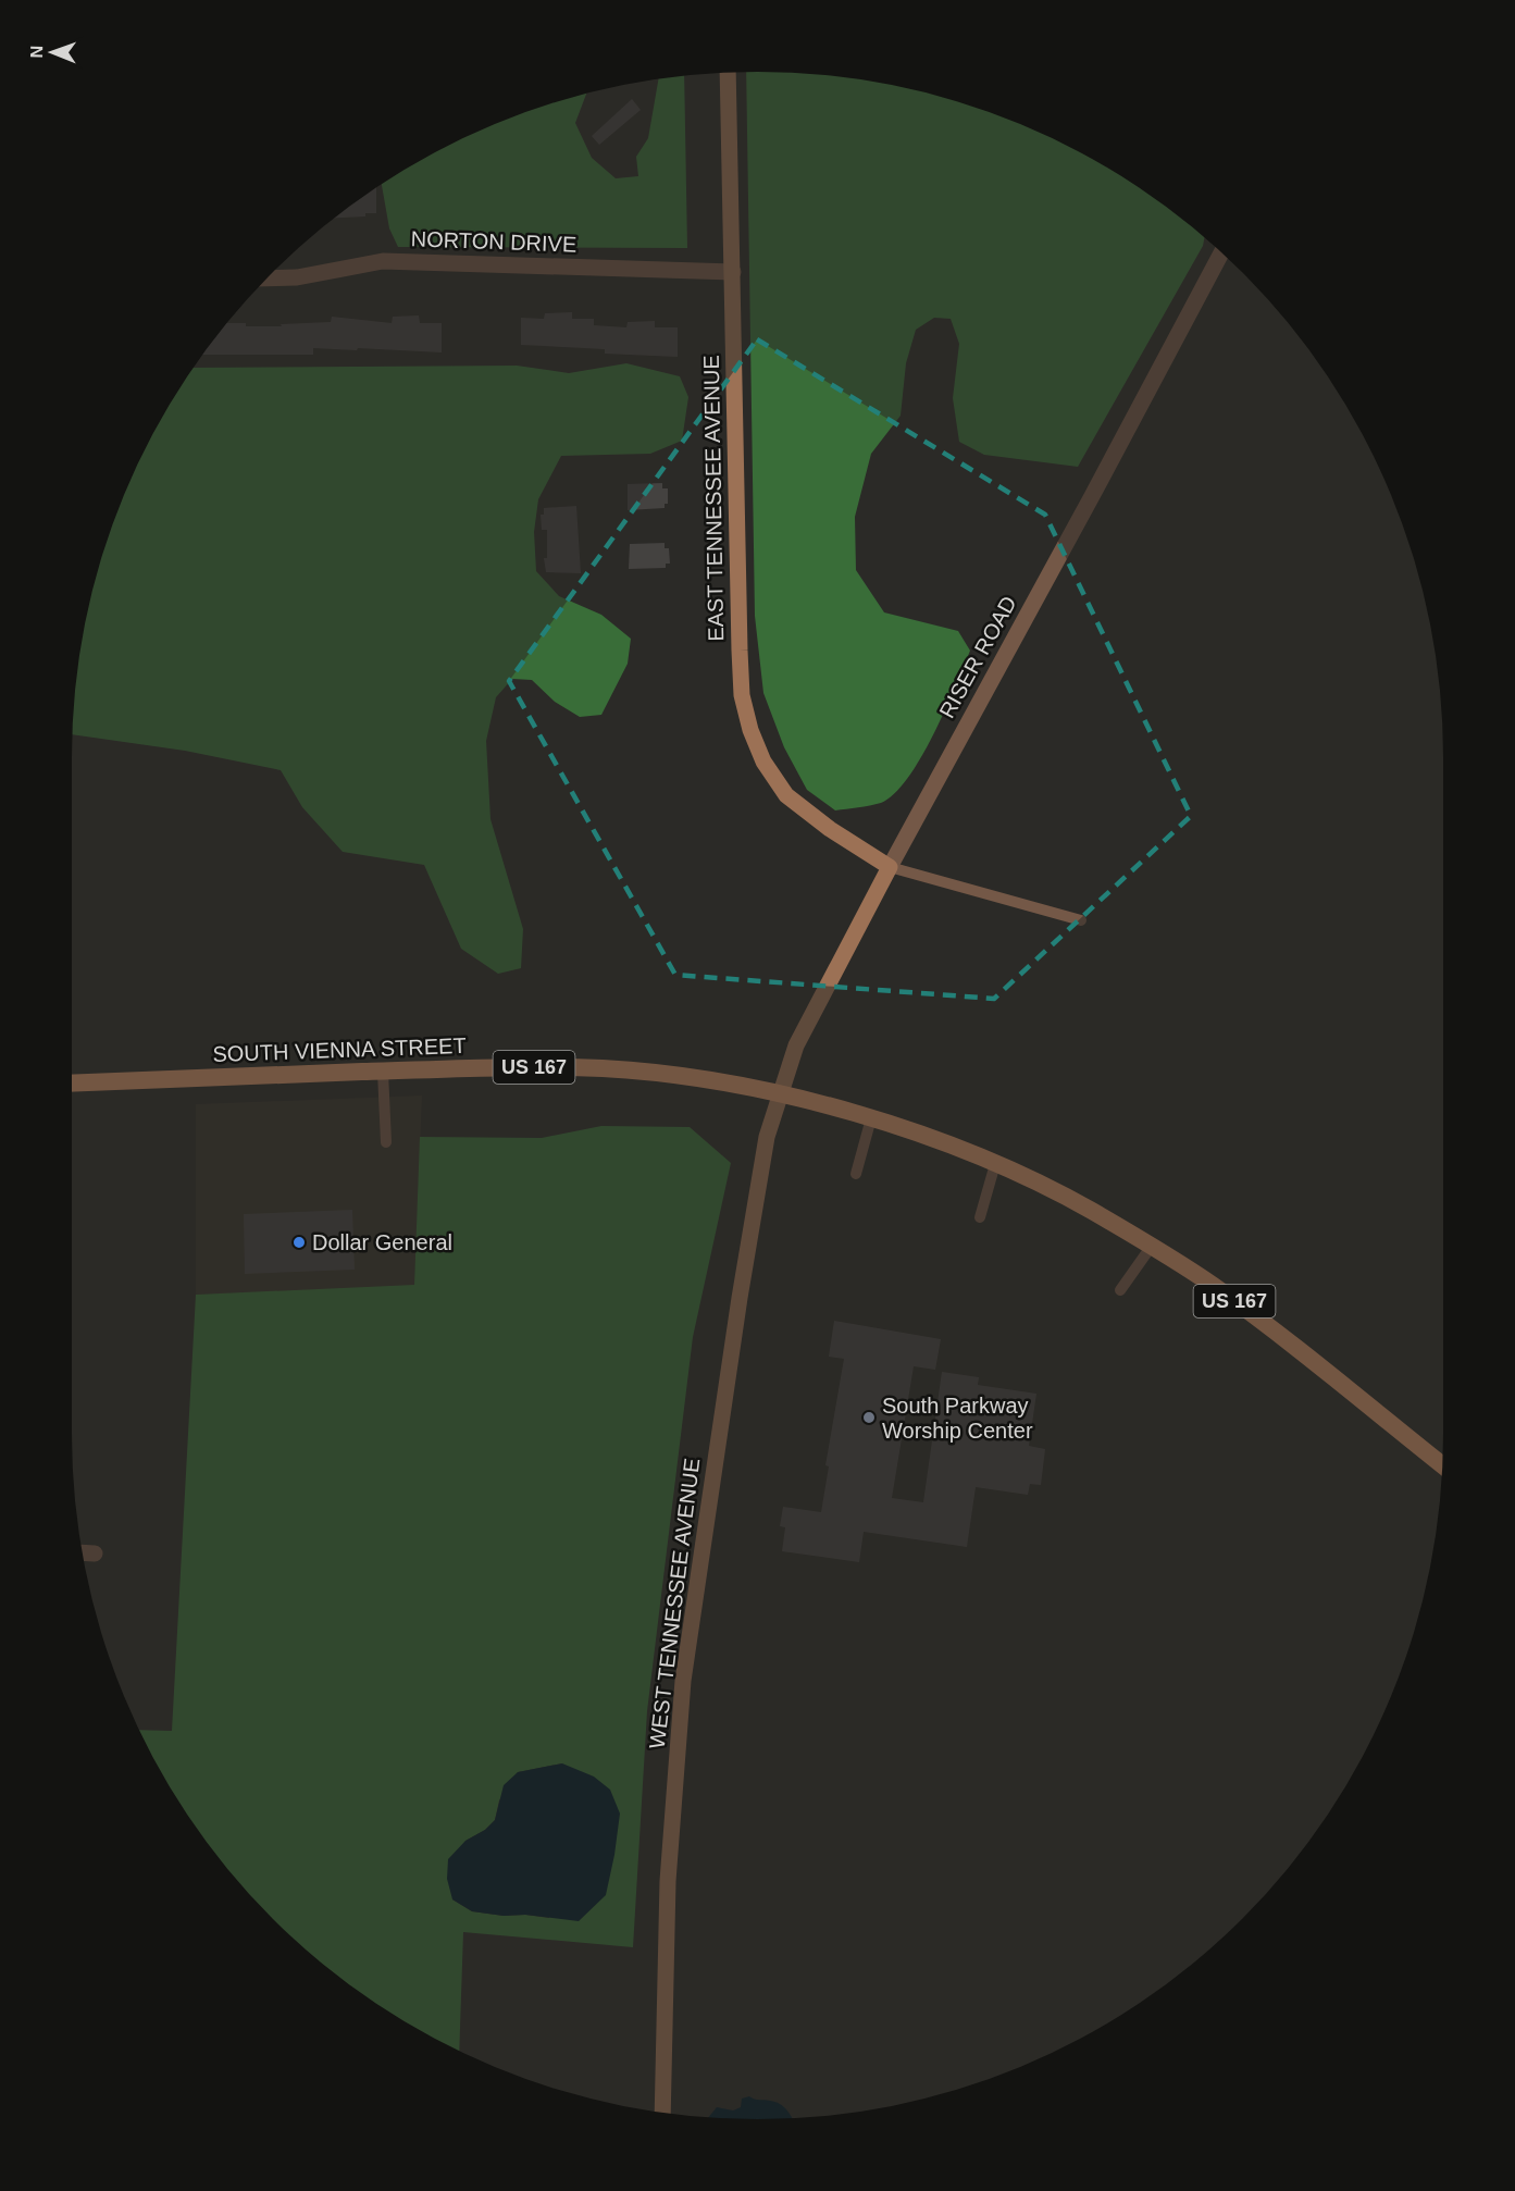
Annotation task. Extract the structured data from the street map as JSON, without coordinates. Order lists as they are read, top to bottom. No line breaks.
{"streets":{"highway":["SOUTH VIENNA STREET","US 167"],"main road":["EAST TENNESSEE AVENUE","RISER ROAD","WEST TENNESSEE AVENUE"],"street":["NORTON DRIVE"]},"crossings":[["NORTON DRIVE","EAST TENNESSEE AVENUE"],["EAST TENNESSEE AVENUE","RISER ROAD"],["RISER ROAD","SOUTH VIENNA STREET"],["RISER ROAD","WEST TENNESSEE AVENUE"],["SOUTH VIENNA STREET","WEST TENNESSEE AVENUE"]],"places":["Dollar General","South Parkway Worship Center"],"north":"left"}
